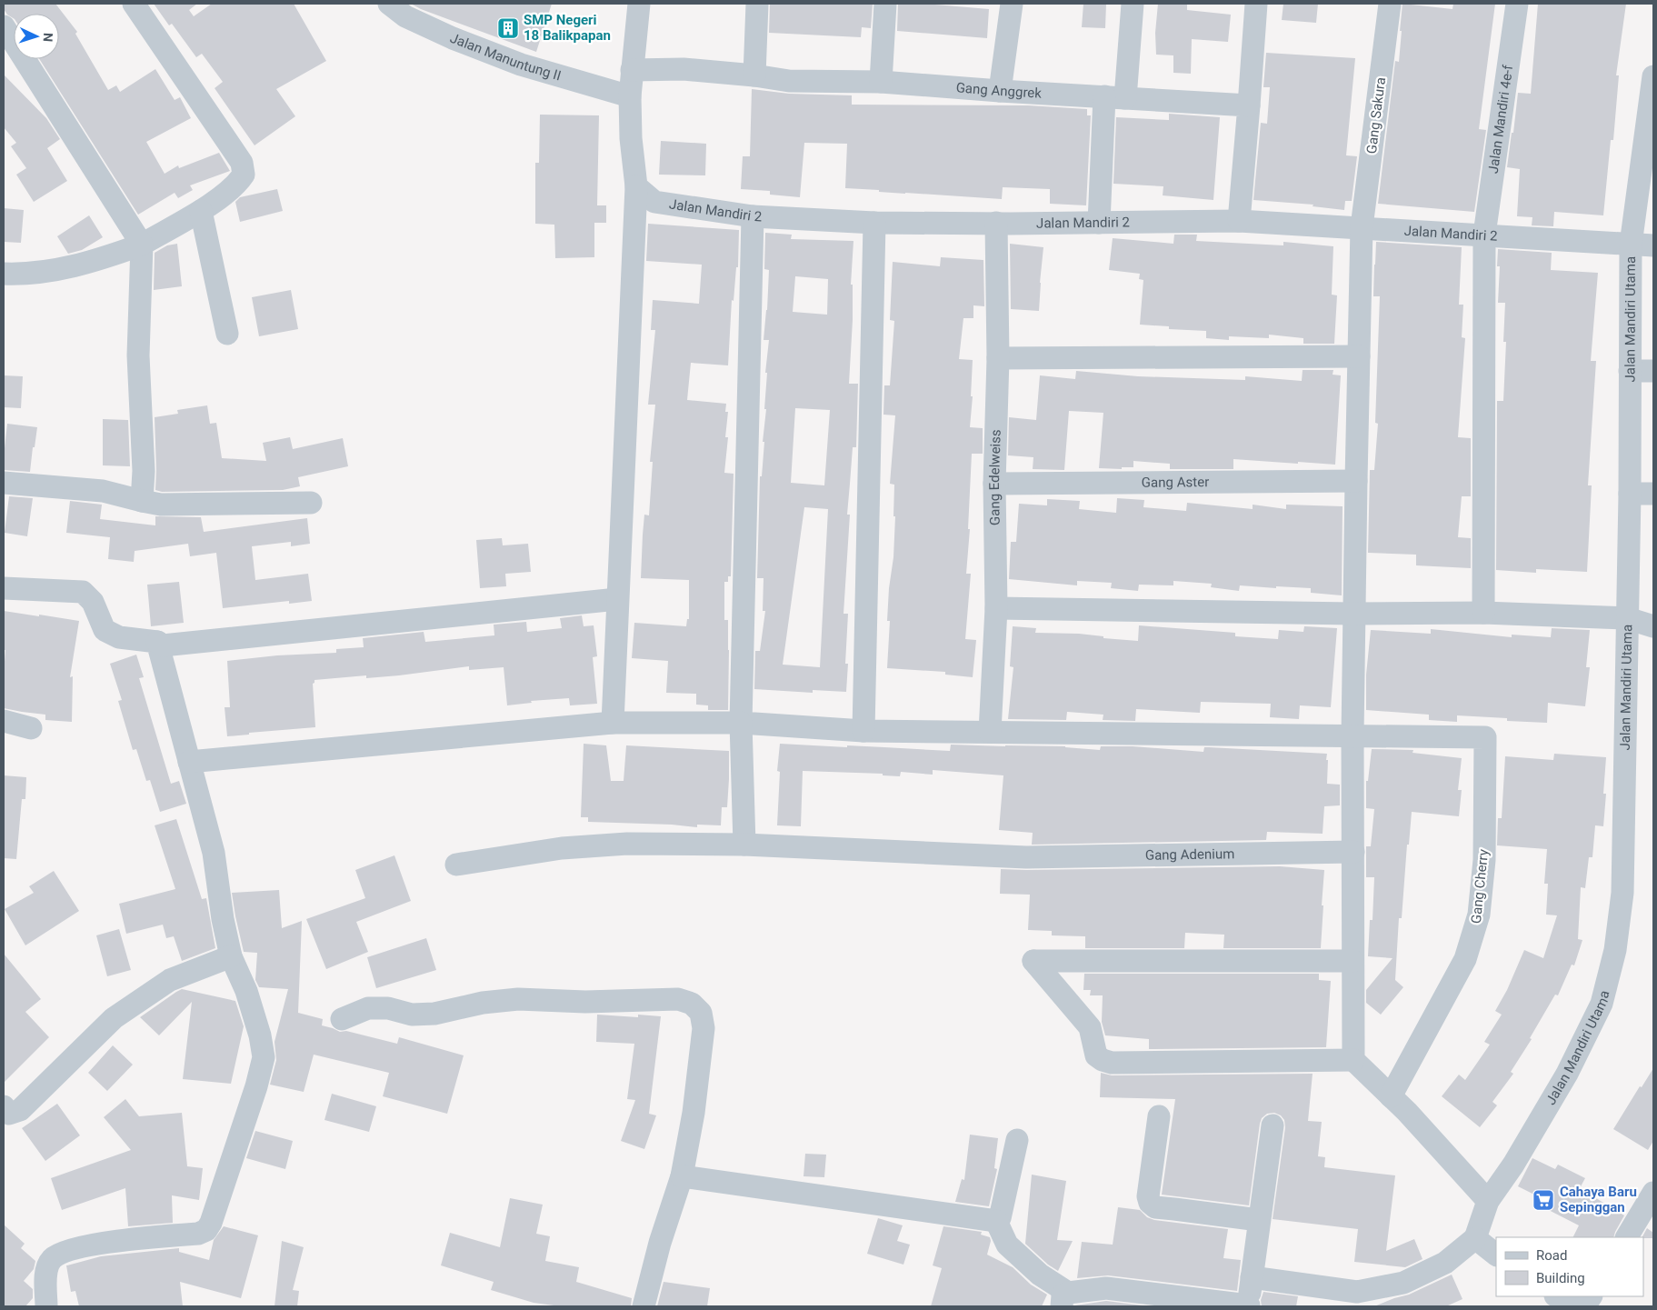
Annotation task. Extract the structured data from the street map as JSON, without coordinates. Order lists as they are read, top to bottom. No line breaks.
{"streets":{"street":["Jalan Manuntung II","Gang Anggrek","Gang Sakura","Jalan Mandiri 4e-f","Jalan Mandiri 2","Jalan Mandiri Utama","Gang Edelweiss","Gang Aster","Gang Adenium","Gang Cherry"]},"crossings":[["Gang Sakura","Jalan Mandiri 2"],["Gang Sakura","Gang Aster"],["Gang Sakura","Gang Adenium"],["Gang Sakura","Gang Cherry"],["Jalan Mandiri 4e-f","Jalan Mandiri 2"],["Jalan Mandiri 2","Jalan Mandiri Utama"],["Jalan Mandiri 2","Gang Edelweiss"],["Gang Edelweiss","Gang Aster"]],"places":{"building":["SMP Negeri 18 Balikpapan"],"supermarket":["Cahaya Baru Sepinggan"]},"legend":["Road","Building"],"north":"right"}
